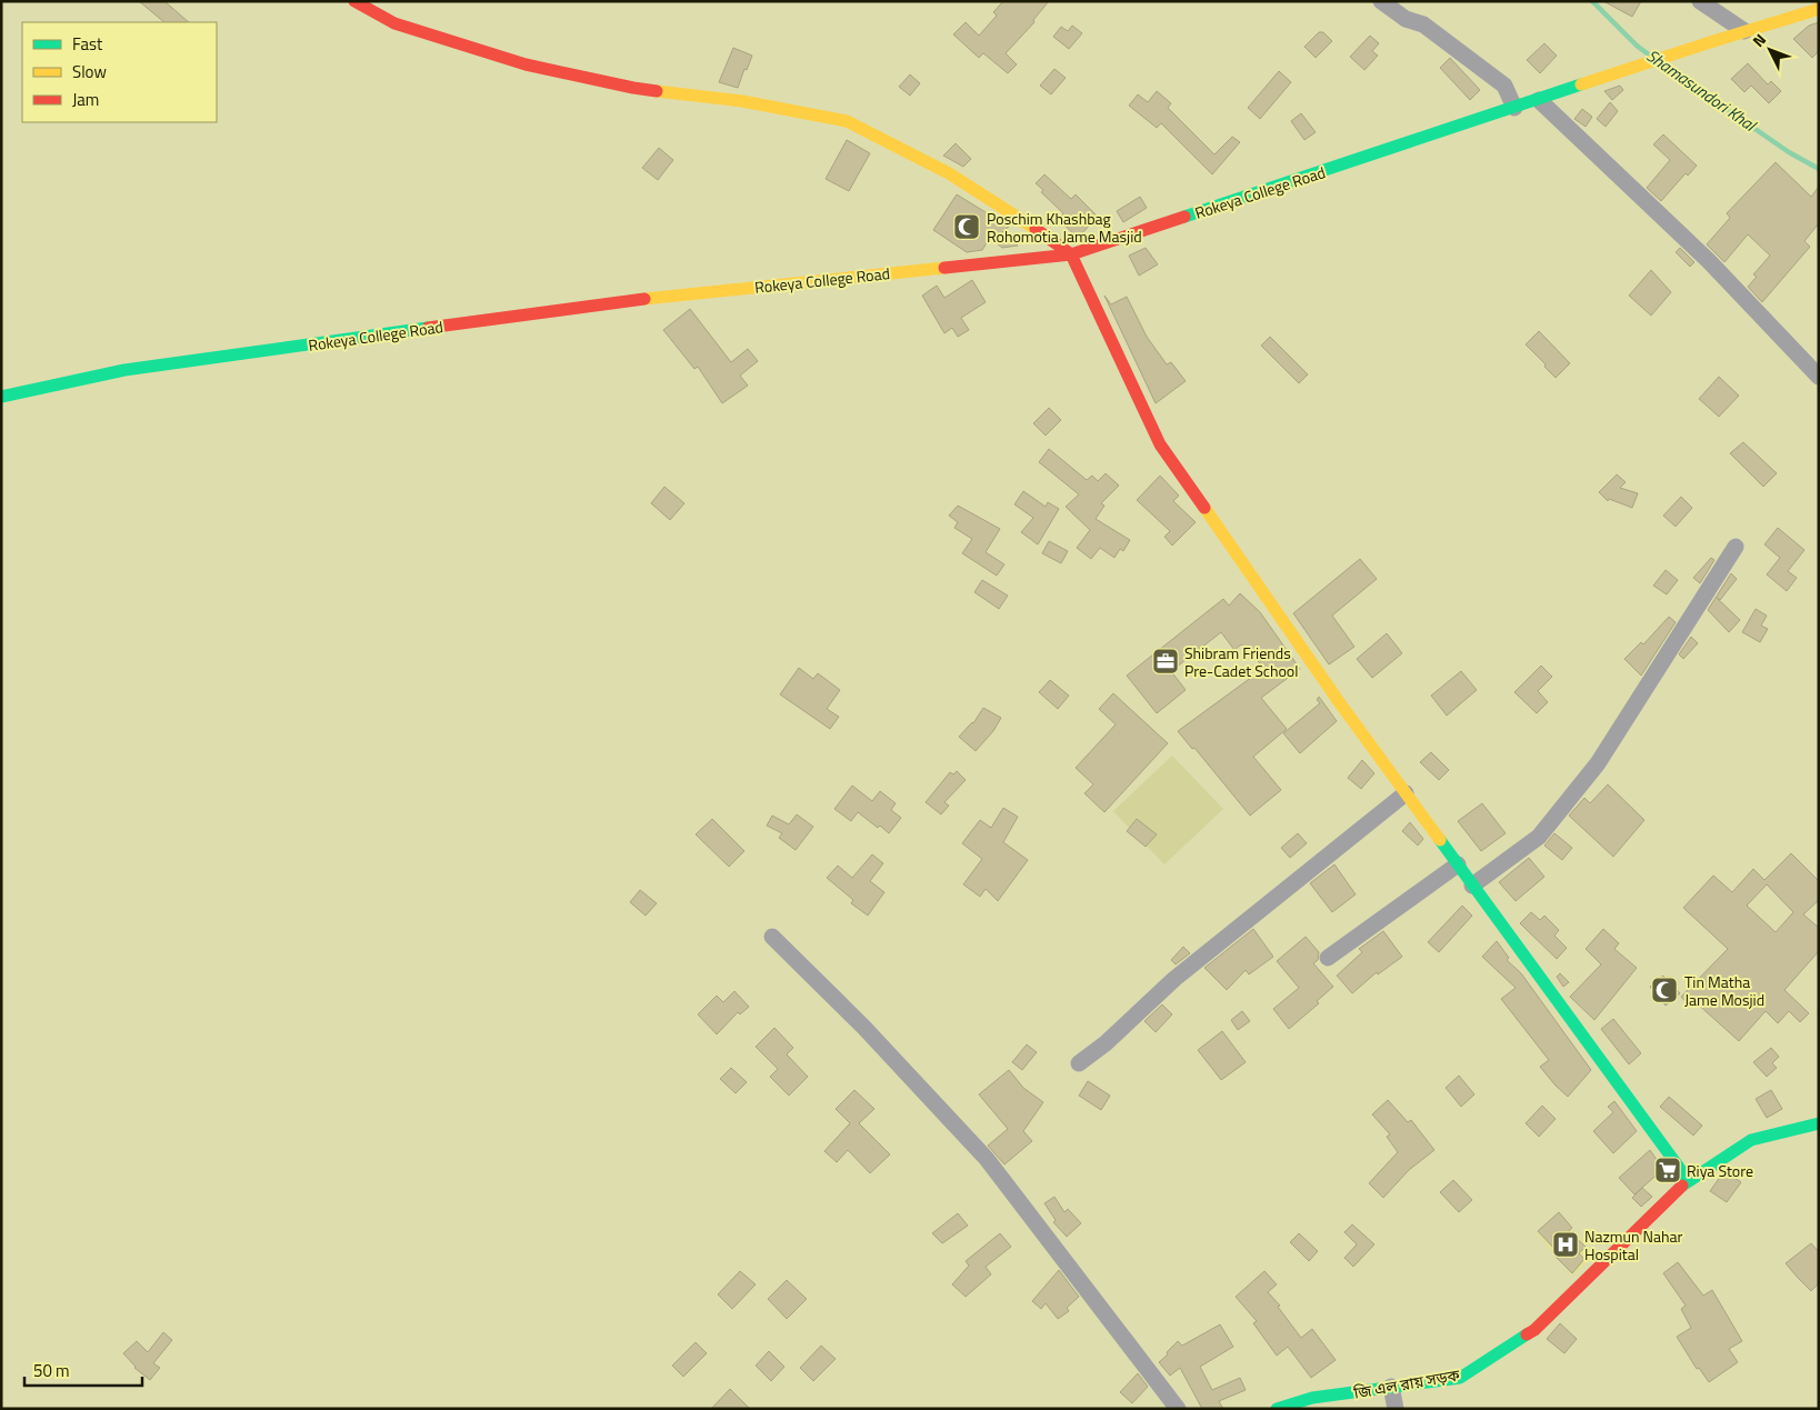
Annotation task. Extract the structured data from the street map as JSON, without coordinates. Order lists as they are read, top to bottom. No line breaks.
{"streets":{"street":["Rokeya College Road","জি এল রায় সড়ক"]},"water":["Shamasundori Khal"],"places":{"mosque":["Poschim Khashbag Rohomotia Jame Masjid","Tin Matha Jame Mosjid"],"office":["Shibram Friends Pre-Cadet School"],"supermarket":["Riya Store"],"hospital":["Nazmun Nahar Hospital"]},"legend":["Fast","Slow","Jam"],"scale_bar":"50 m","north":"top left"}
